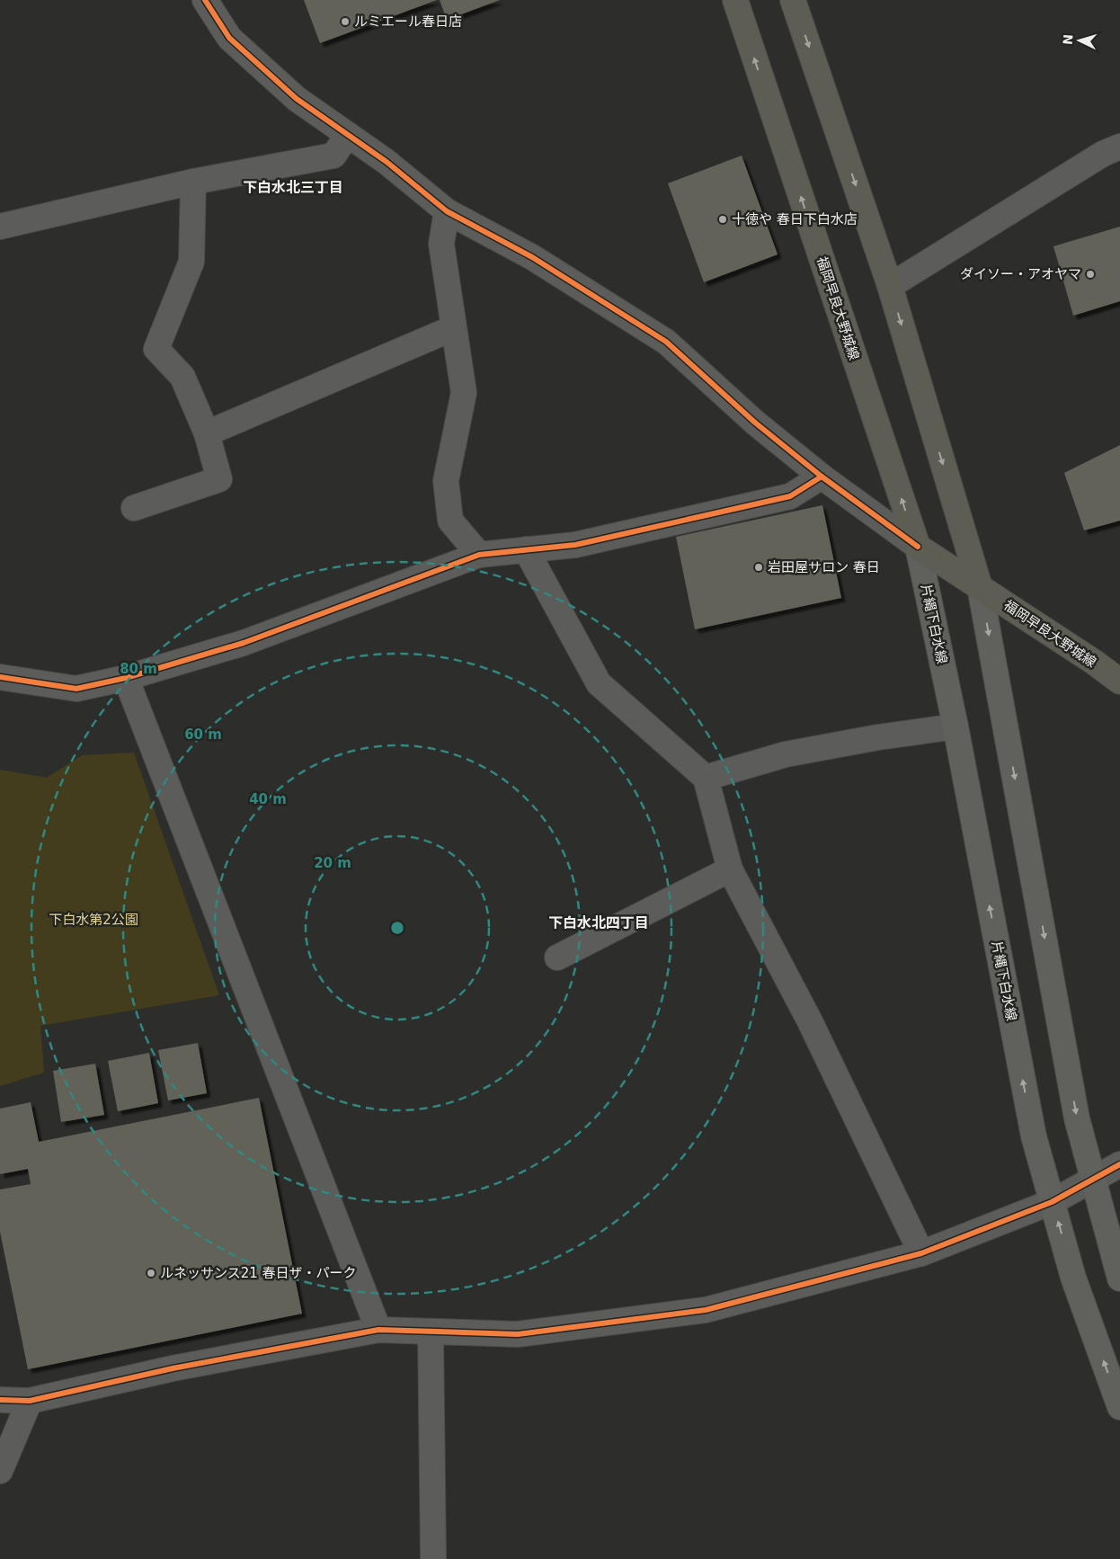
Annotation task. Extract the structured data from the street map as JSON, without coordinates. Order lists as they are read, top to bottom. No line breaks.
{"streets":{"main road":["福岡早良大野城線","片縄下白水線"]},"crossings":[["福岡早良大野城線","片縄下白水線"]],"districts":["下白水北三丁目","下白水北四丁目"],"parks":["下白水第2公園"],"places":["ルミエール春日店","十徳や 春日下白水店","ダイソー・アオヤマ","岩田屋サロン 春日","ルネッサンス21 春日ザ・パーク"],"north":"left","rings":["80 m","60 m","40 m","20 m"]}
